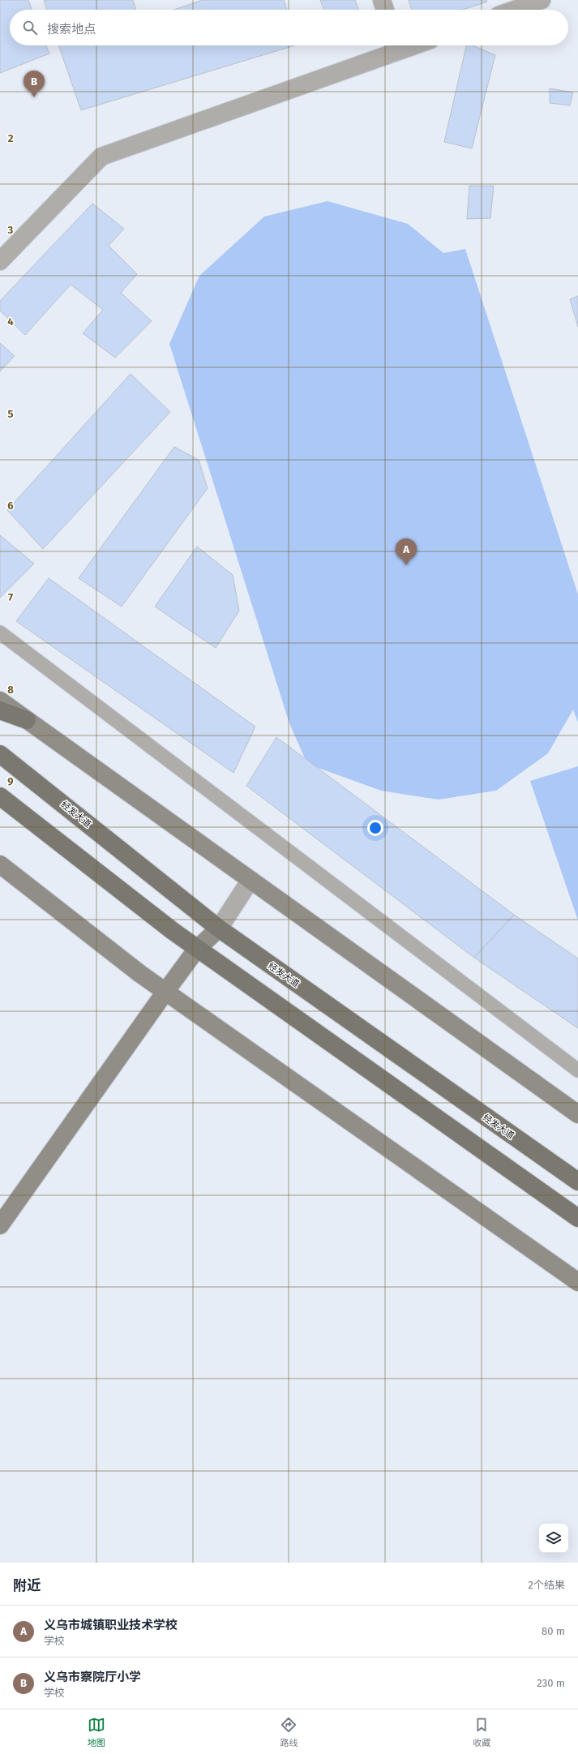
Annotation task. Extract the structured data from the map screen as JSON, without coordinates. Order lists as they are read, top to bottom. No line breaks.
{"streets":{"main road":["经发大道"]},"page":{"search":"搜索地点","pins":["B","A"],"heading":["附近","2个结果"],"list":[{"mark":"A","name":"义乌市城镇职业技术学校","note":"学校","value":"80 m"},{"mark":"B","name":"义乌市察院厅小学","note":"学校","value":"230 m"}],"nav":["地图","路线","收藏"]},"grid":{"rows":["2","3","4","5","6","7","8","9"]}}
